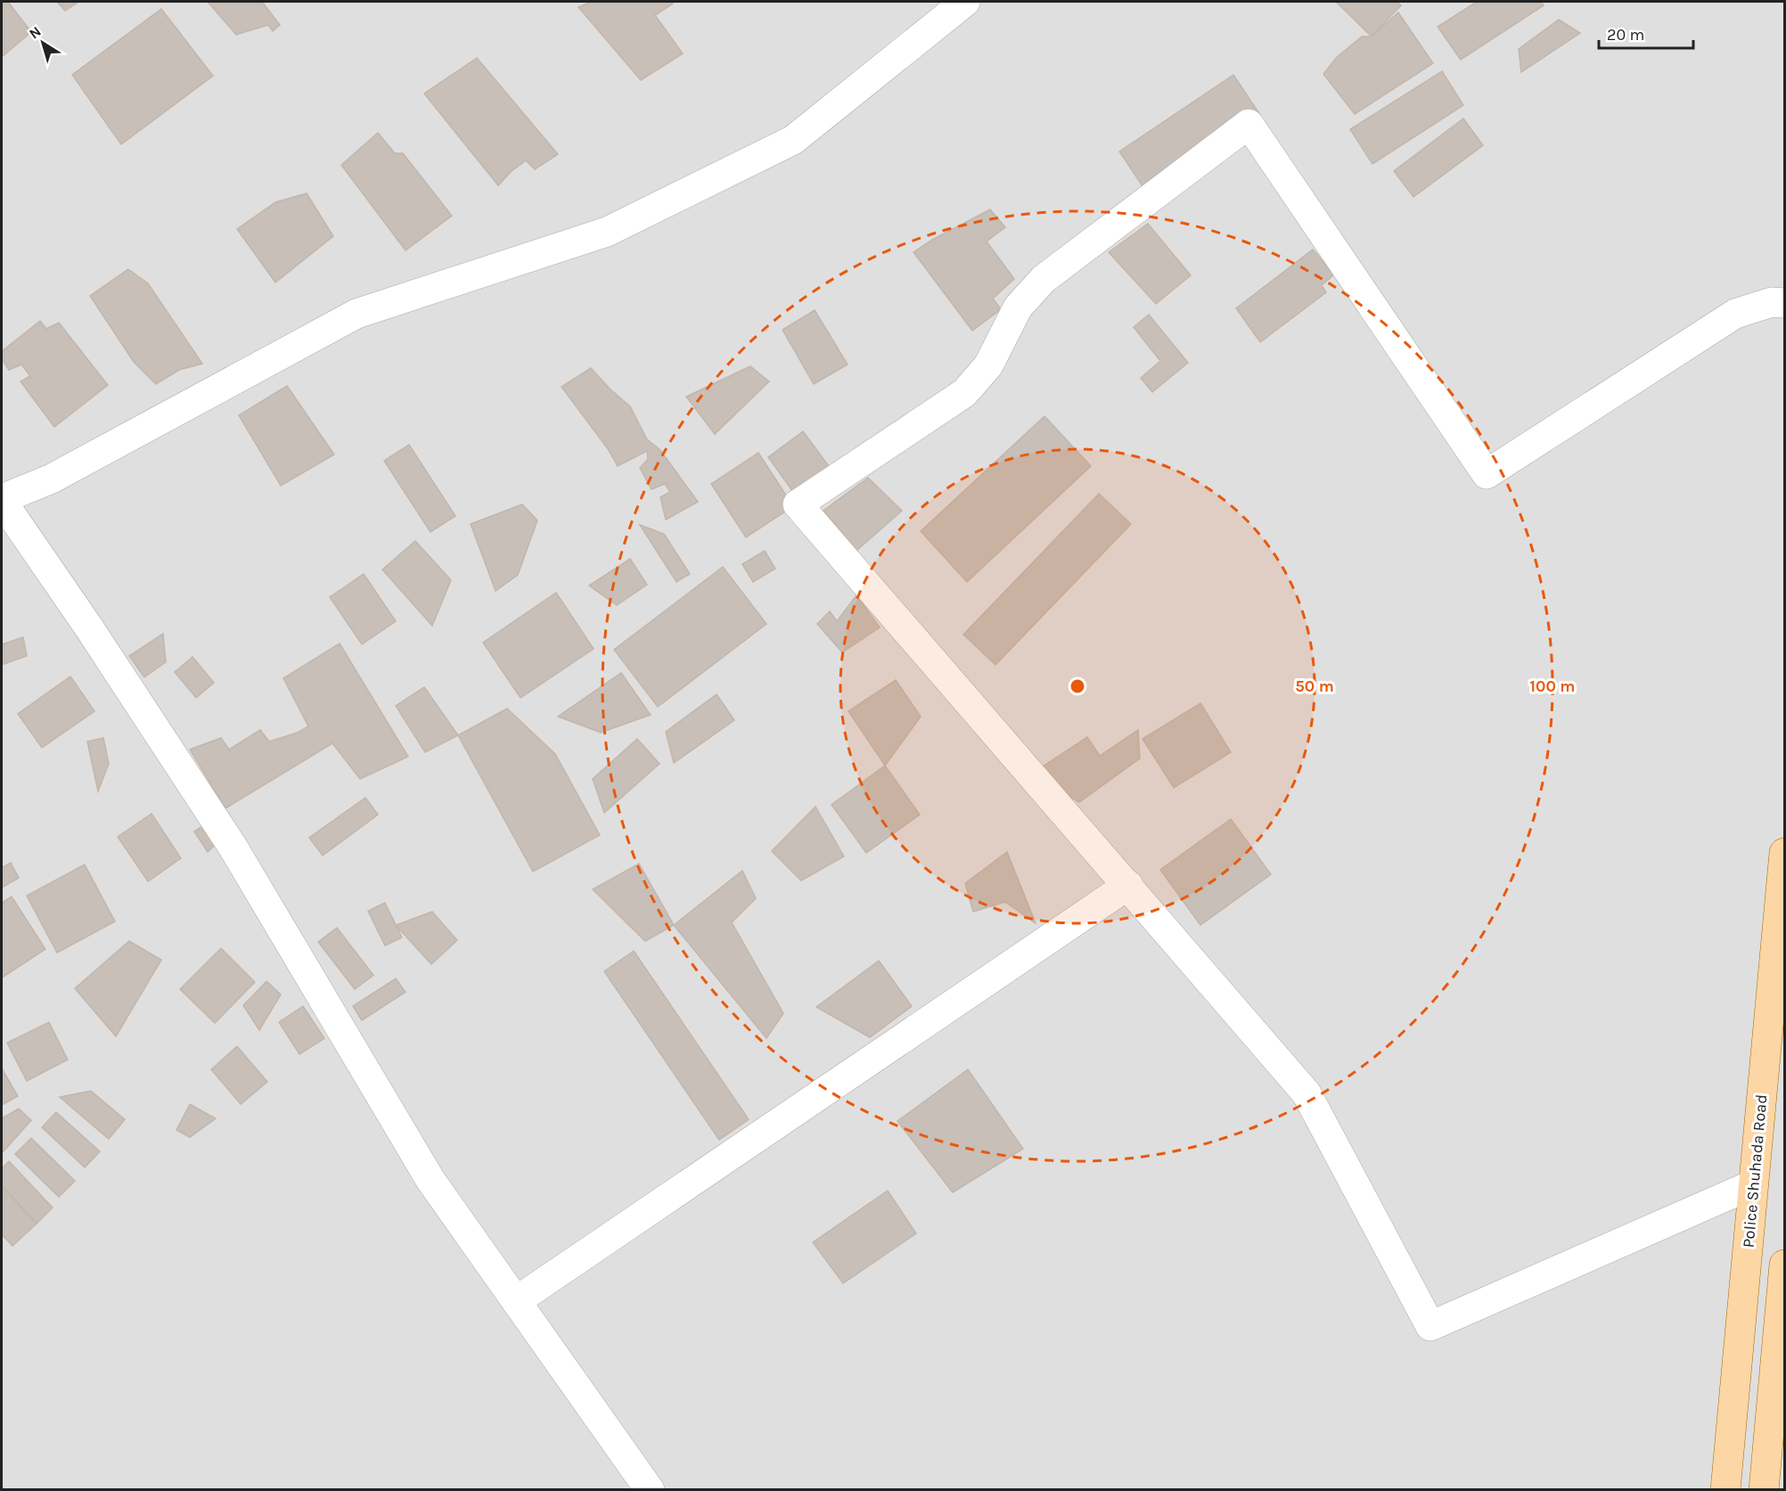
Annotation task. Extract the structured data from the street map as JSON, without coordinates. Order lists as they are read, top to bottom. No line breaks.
{"streets":{"main road":["Police Shuhada Road"]},"scale_bar":"20 m","north":"top left","rings":["50 m","100 m"]}
